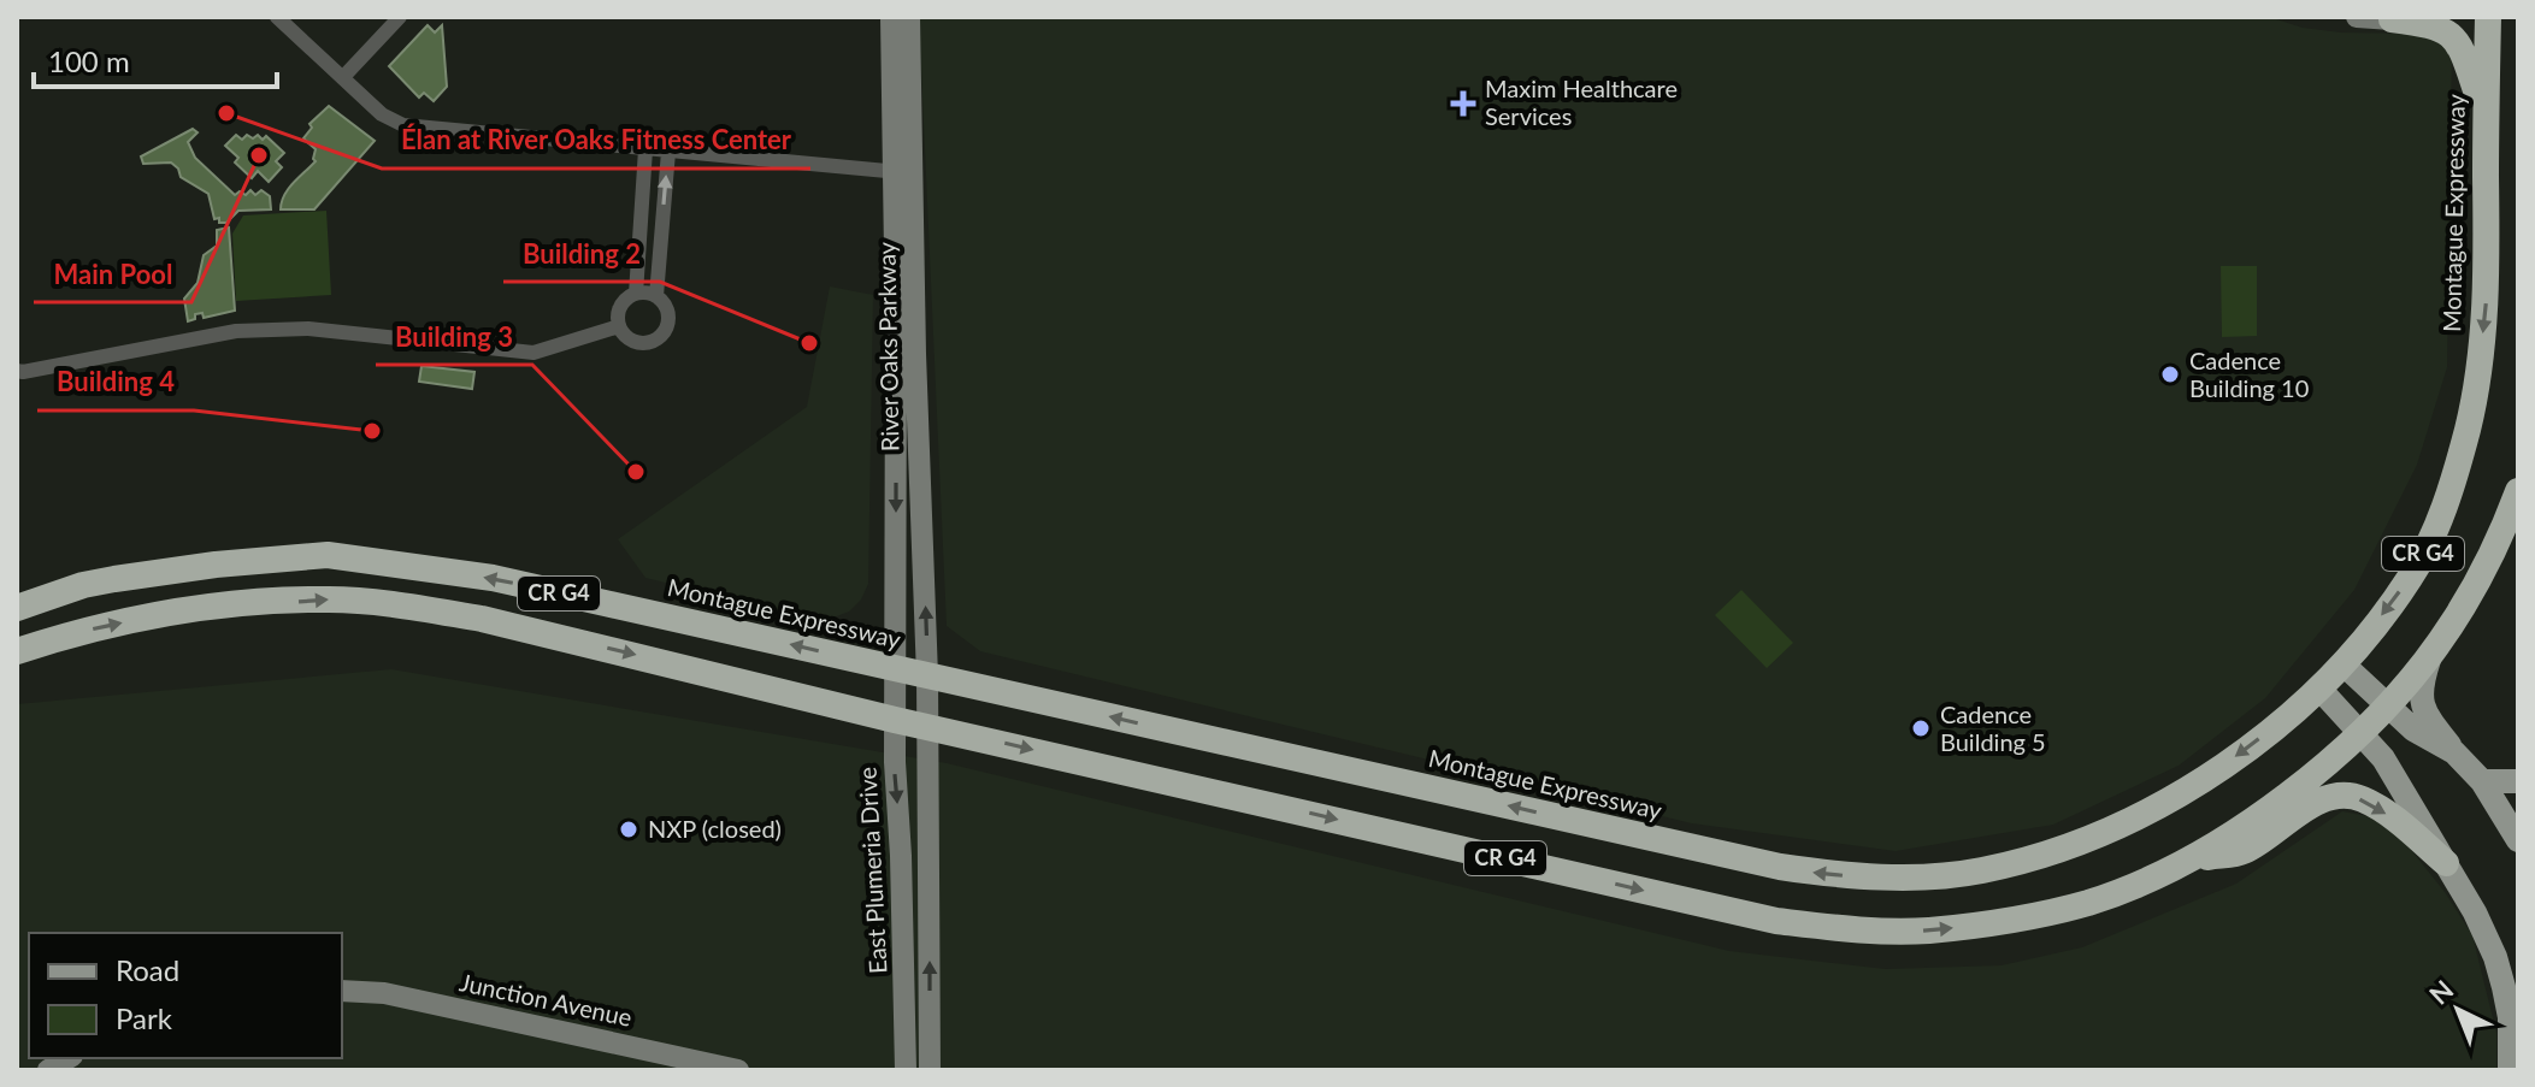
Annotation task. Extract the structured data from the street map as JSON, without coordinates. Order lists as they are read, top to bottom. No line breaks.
{"streets":{"highway":["Montague Expressway","CR G4"],"street":["River Oaks Parkway","East Plumeria Drive","Junction Avenue"]},"crossings":[["Montague Expressway","River Oaks Parkway"],["Montague Expressway","East Plumeria Drive"],["River Oaks Parkway","East Plumeria Drive"],["CR G4","East Plumeria Drive"]],"places":{"health":["Maxim Healthcare Services"],"other":["Élan at River Oaks Fitness Center","Main Pool","Building 2","Cadence Building 10","Building 4","Building 3","Cadence Building 5","NXP (closed)"]},"legend":["Road","Park"],"scale_bar":"100 m","north":"top left"}
